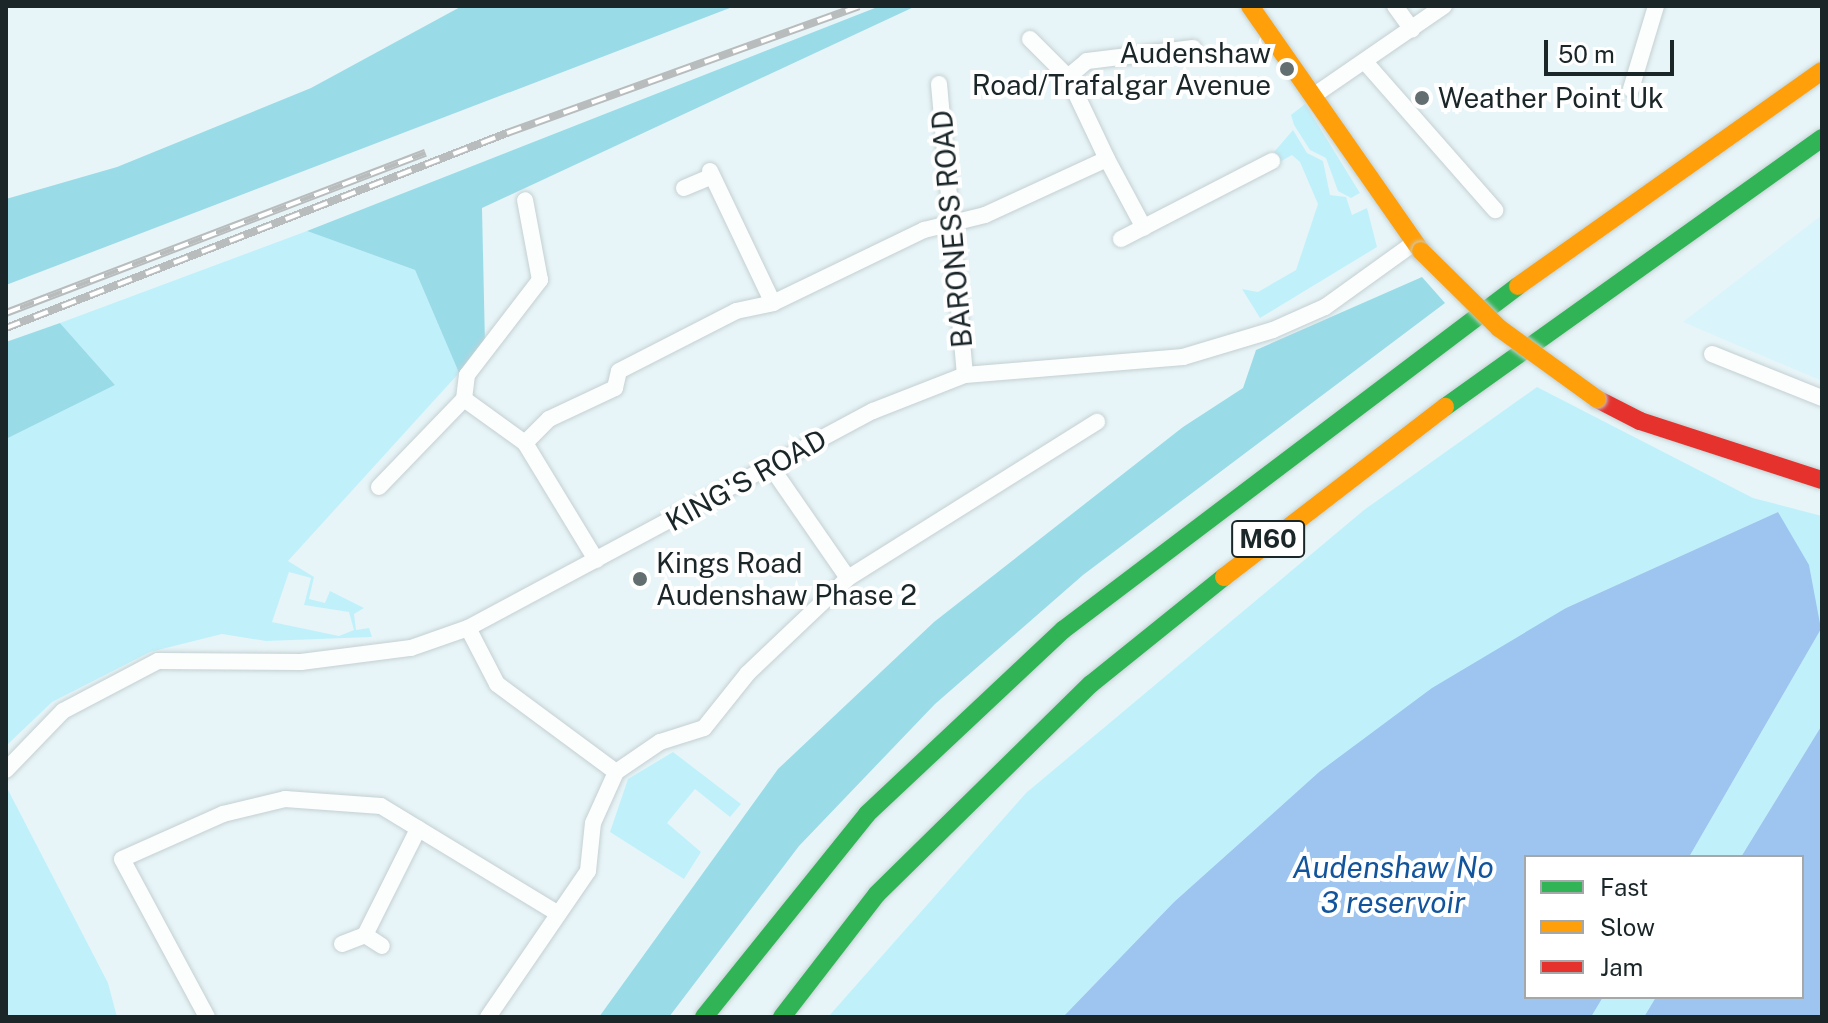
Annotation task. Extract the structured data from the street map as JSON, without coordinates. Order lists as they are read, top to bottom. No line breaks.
{"streets":{"main road":["M60"],"street":["BARONESS ROAD","KING'S ROAD"]},"crossings":[["BARONESS ROAD","KING'S ROAD"]],"water":["Audenshaw No 3 reservoir"],"places":["Audenshaw Road/Trafalgar Avenue","Weather Point Uk","Kings Road Audenshaw Phase 2"],"legend":["Fast","Slow","Jam"],"scale_bar":"50 m"}
